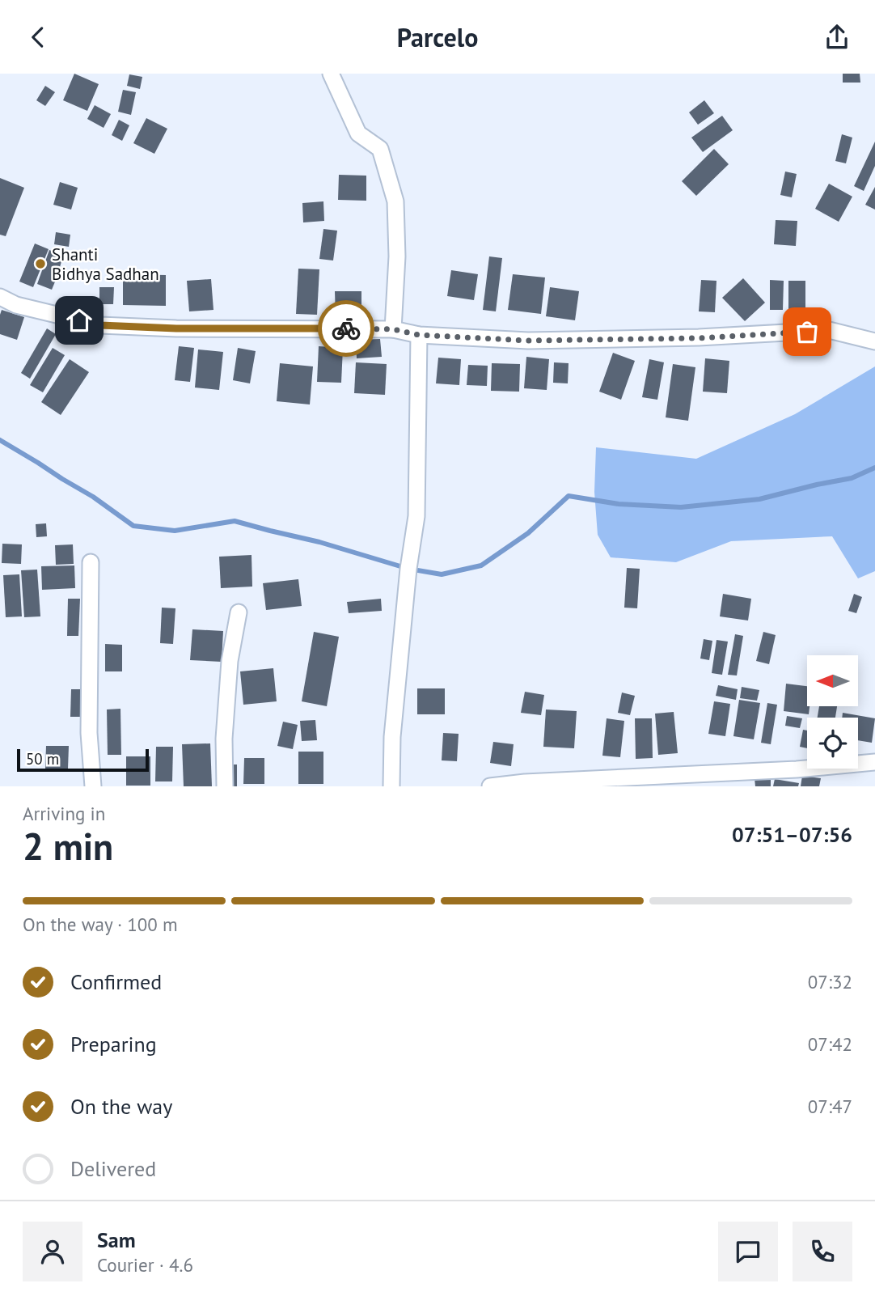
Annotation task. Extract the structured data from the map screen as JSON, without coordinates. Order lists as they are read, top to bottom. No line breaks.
{"places":["Shanti Bidhya Sadhan"],"scale_bar":"50 m","north":"left","page":{"header":"Parcelo","scale":"50 m","heading":["2 min","Arriving in","07:51–07:56"],"panel":["Sam","Courier · 4.6"],"bar":"On the way · 100 m","list":[["Confirmed","07:32"],["Preparing","07:42"],["On the way","07:47"],"Delivered"]}}
